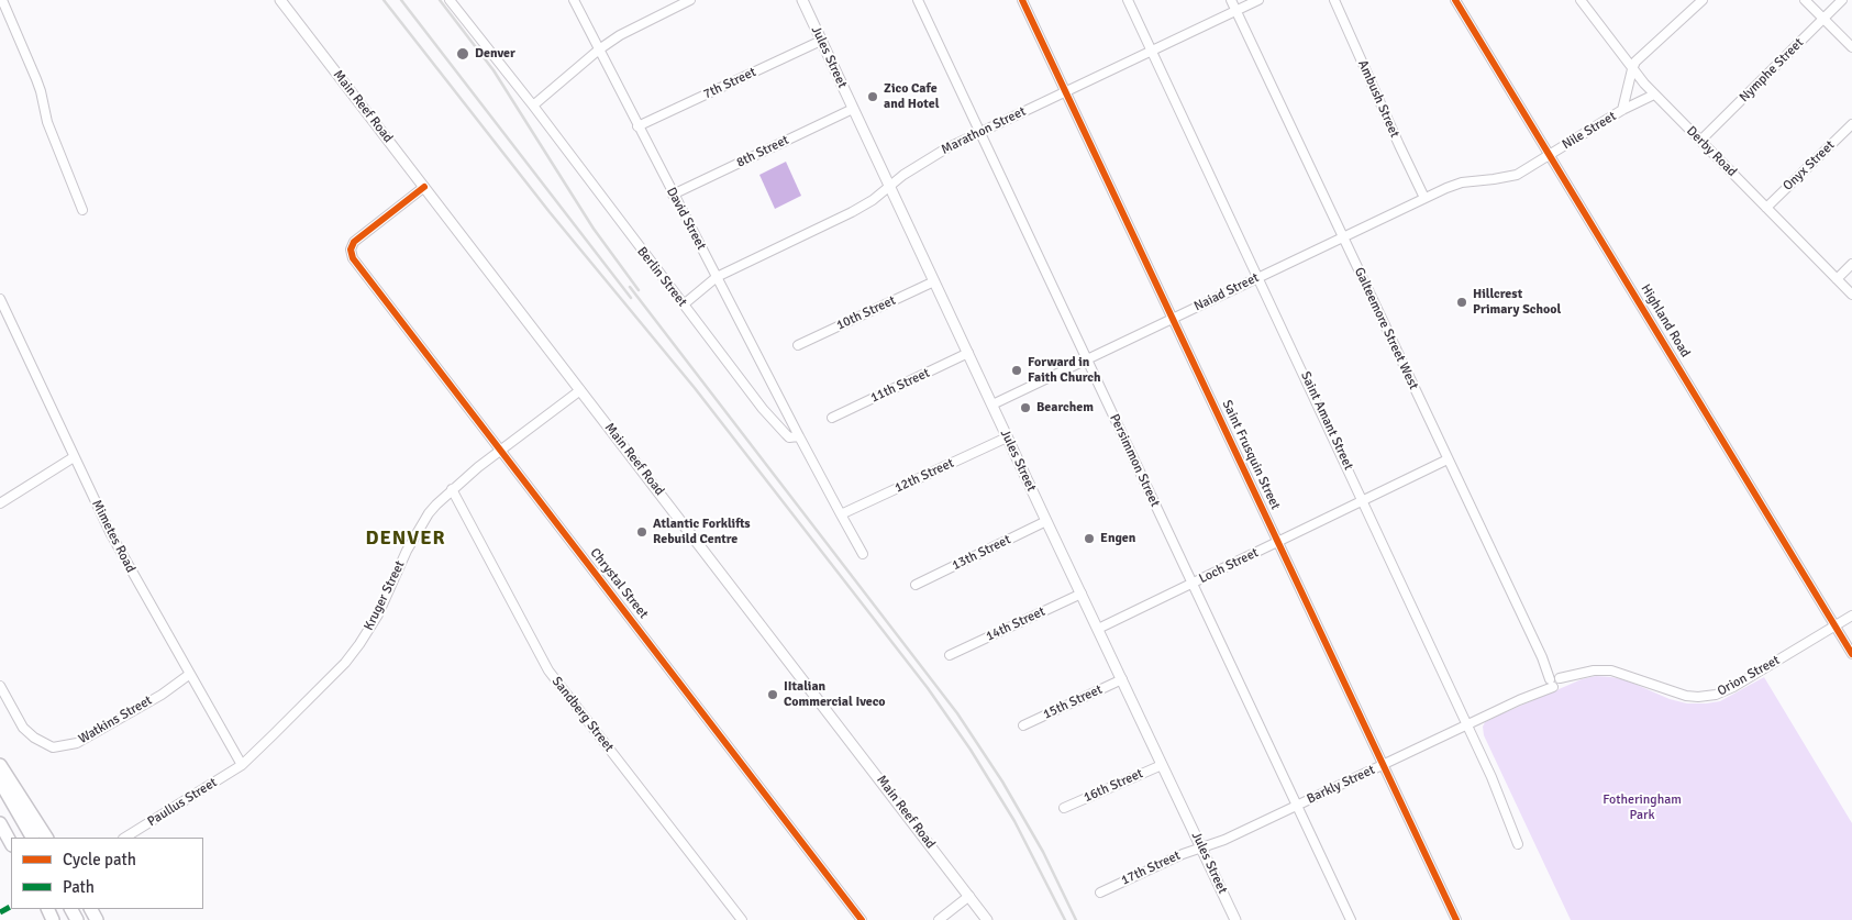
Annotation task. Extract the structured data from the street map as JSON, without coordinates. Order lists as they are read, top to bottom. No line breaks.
{"streets":{"main road":["Jules Street","Main Reef Road"],"street":["Nymphe Street","7th Street","Ambush Street","Marathon Street","Nile Street","8th Street","Derby Road","Onyx Street","David Street","Berlin Street","Naiad Street","10th Street","Highland Road","Galteemore Street West","11th Street","Saint Amant Street","Saint Frusquin Street","Persimmon Street","12th Street","Mimetes Road","13th Street","Loch Street","Chrystal Street","Kruger Street","14th Street","Orion Street","15th Street","Sandberg Street","Watkins Street","Barkly Street","16th Street","Paullus Street","17th Street"]},"crossings":[["Jules Street","7th Street"],["Jules Street","Marathon Street"],["Jules Street","8th Street"],["Jules Street","Naiad Street"],["Jules Street","10th Street"],["Jules Street","11th Street"],["Jules Street","12th Street"],["Jules Street","13th Street"],["Jules Street","Loch Street"],["Jules Street","14th Street"],["Jules Street","15th Street"],["Jules Street","Barkly Street"],["Jules Street","16th Street"],["Jules Street","17th Street"],["Nymphe Street","Derby Road"],["7th Street","David Street"],["Ambush Street","Naiad Street"],["Main Reef Road","Chrystal Street"],["Main Reef Road","Kruger Street"],["Marathon Street","David Street"],["Marathon Street","Galteemore Street West"],["Marathon Street","Saint Amant Street"],["Marathon Street","Saint Frusquin Street"],["Marathon Street","Persimmon Street"],["Nile Street","Derby Road"],["Nile Street","Naiad Street"],["Nile Street","Highland Road"],["8th Street","David Street"],["Derby Road","Onyx Street"],["David Street","Berlin Street"],["Naiad Street","Galteemore Street West"],["Naiad Street","Saint Amant Street"],["Naiad Street","Saint Frusquin Street"],["Naiad Street","Persimmon Street"],["Highland Road","Orion Street"],["Galteemore Street West","Loch Street"],["Galteemore Street West","Orion Street"],["Galteemore Street West","Barkly Street"],["Saint Amant Street","Loch Street"],["Saint Amant Street","Barkly Street"],["Saint Frusquin Street","Loch Street"],["Saint Frusquin Street","Barkly Street"],["Persimmon Street","Loch Street"],["Persimmon Street","Barkly Street"],["Mimetes Road","Kruger Street"],["Mimetes Road","Watkins Street"],["Mimetes Road","Paullus Street"],["Chrystal Street","Kruger Street"],["Kruger Street","Sandberg Street"],["Kruger Street","Paullus Street"],["Orion Street","Barkly Street"],["Barkly Street","17th Street"]],"districts":["DENVER"],"parks":["Fotheringham Park"],"places":["Denver","Zico Cafe and Hotel","Hillcrest Primary School","Forward in Faith Church","Bearchem","Atlantic Forklifts Rebuild Centre","Engen","IItalian Commercial Iveco"],"legend":["Cycle path","Path"]}
